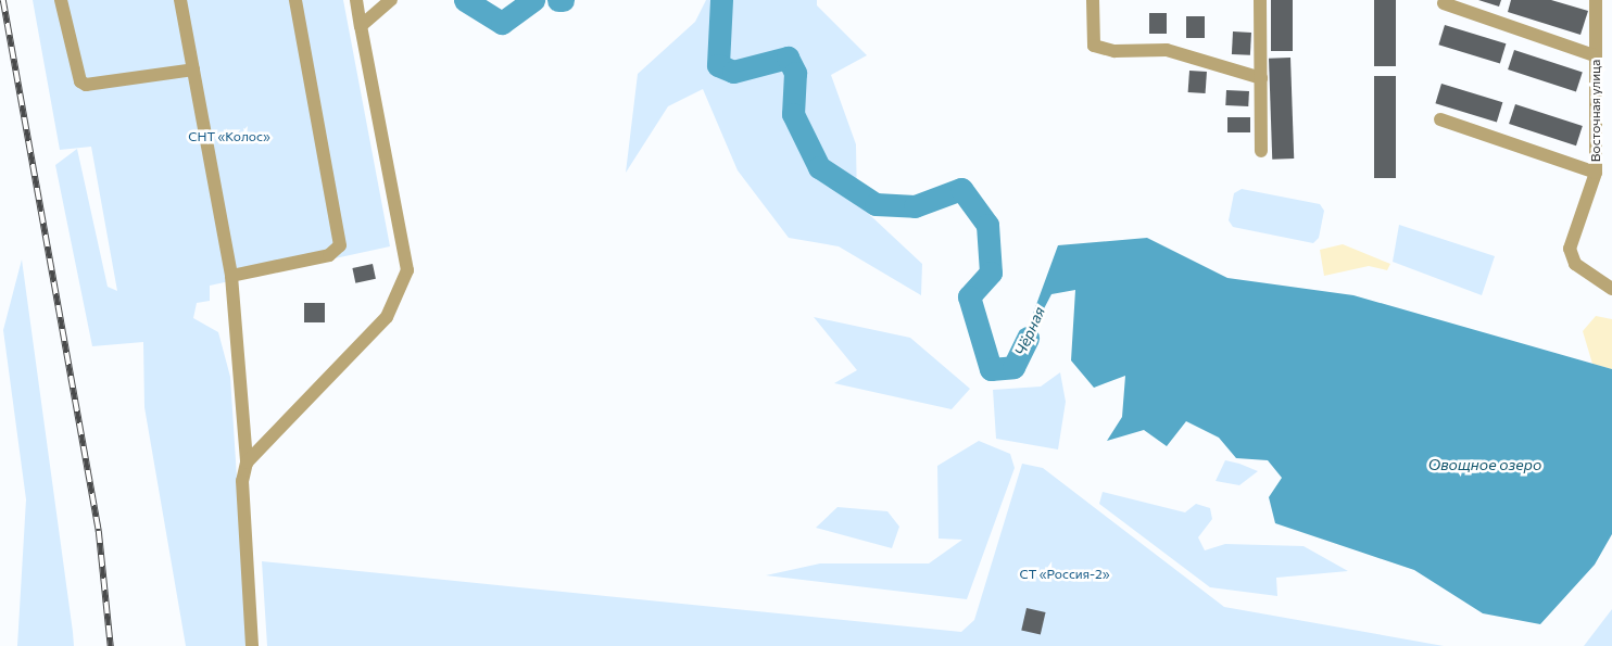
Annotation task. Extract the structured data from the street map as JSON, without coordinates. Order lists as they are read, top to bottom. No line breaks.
{"streets":{"street":["Восточная улица"]},"water":["Чёрная","Овощное озеро"],"parks":["СНТ «Колос»","СТ «Россия-2»"]}
